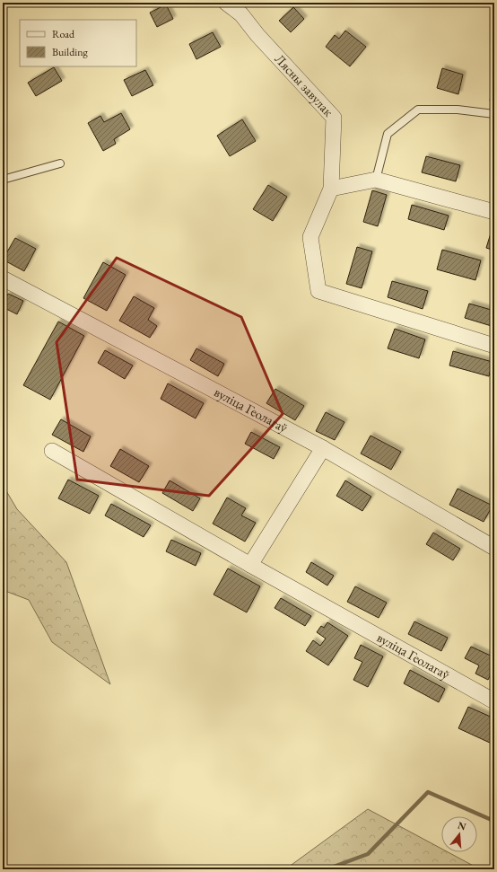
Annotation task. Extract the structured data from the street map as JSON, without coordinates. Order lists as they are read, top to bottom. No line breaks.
{"streets":{"street":["Лясны завулак","вуліца Геолагаў"]},"legend":["Road","Building"],"north":"top"}
